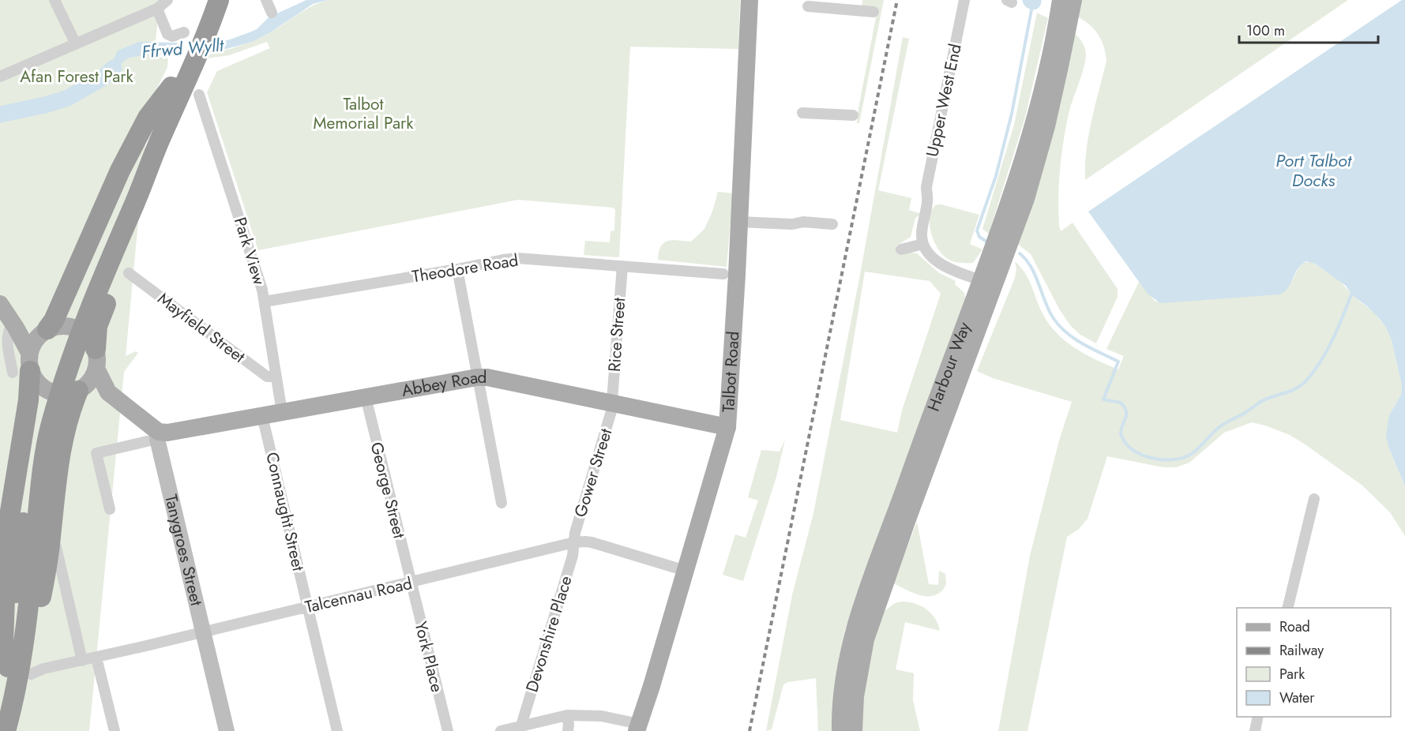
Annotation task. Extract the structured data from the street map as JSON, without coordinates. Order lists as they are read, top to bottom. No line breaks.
{"streets":{"main road":["Harbour Way","Talbot Road","Abbey Road"],"street":["Upper West End","Park View","Theodore Road","Mayfield Street","Rice Street","Gower Street","George Street","Connaught Street","Tanygroes Street","Talcennau Road","Devonshire Place","York Place"]},"crossings":[["Park View","Theodore Road"],["Park View","Mayfield Street"],["Park View","Abbey Road"],["Theodore Road","Rice Street"],["Rice Street","Abbey Road"],["Rice Street","Gower Street"],["Talbot Road","Abbey Road"],["Talbot Road","Talcennau Road"],["Abbey Road","Gower Street"],["Abbey Road","George Street"],["Abbey Road","Connaught Street"],["Abbey Road","Tanygroes Street"],["Gower Street","Talcennau Road"],["Gower Street","Devonshire Place"],["George Street","Talcennau Road"],["George Street","York Place"],["Connaught Street","Talcennau Road"],["Tanygroes Street","Talcennau Road"],["Talcennau Road","Devonshire Place"],["Talcennau Road","York Place"]],"water":["Ffrwd Wyllt","Port Talbot Docks"],"parks":["Afan Forest Park","Talbot Memorial Park"],"legend":["Road","Railway","Park","Water"],"scale_bar":"100 m"}
